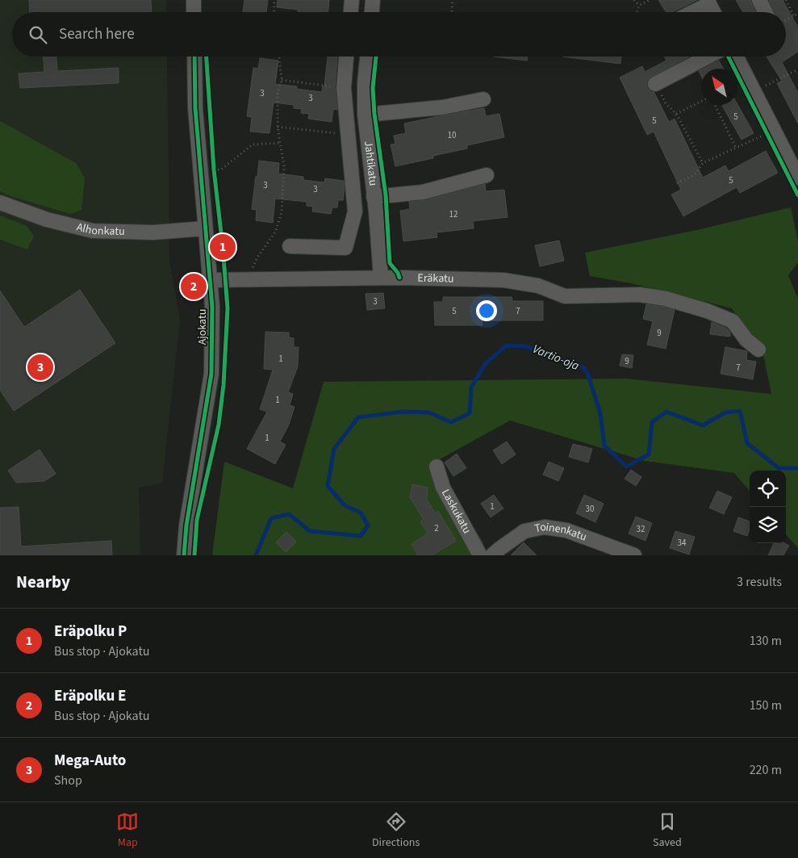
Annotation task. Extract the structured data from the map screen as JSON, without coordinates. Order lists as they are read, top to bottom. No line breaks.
{"streets":{"street":["Jahtikatu","Alhonkatu","Eräkatu","Ajokatu","Laskukatu","Toinenkatu"]},"crossings":[["Jahtikatu","Eräkatu"],["Alhonkatu","Ajokatu"],["Eräkatu","Ajokatu"]],"water":["Vartio-oja"],"house_numbers":["3","3","5","5","10","5","3","3","12","3","5","7","9","1","9","7","1","1","1","30","2","32","34"],"north":"top left","page":{"search":"Search here","pins":["1","2","3"],"heading":["Nearby","3 results"],"list":[{"mark":"1","name":"Eräpolku P","note":"Bus stop · Ajokatu","value":"130 m"},{"mark":"2","name":"Eräpolku E","note":"Bus stop · Ajokatu","value":"150 m"},{"mark":"3","name":"Mega-Auto","note":"Shop","value":"220 m"}],"nav":["Map","Directions","Saved"]}}
